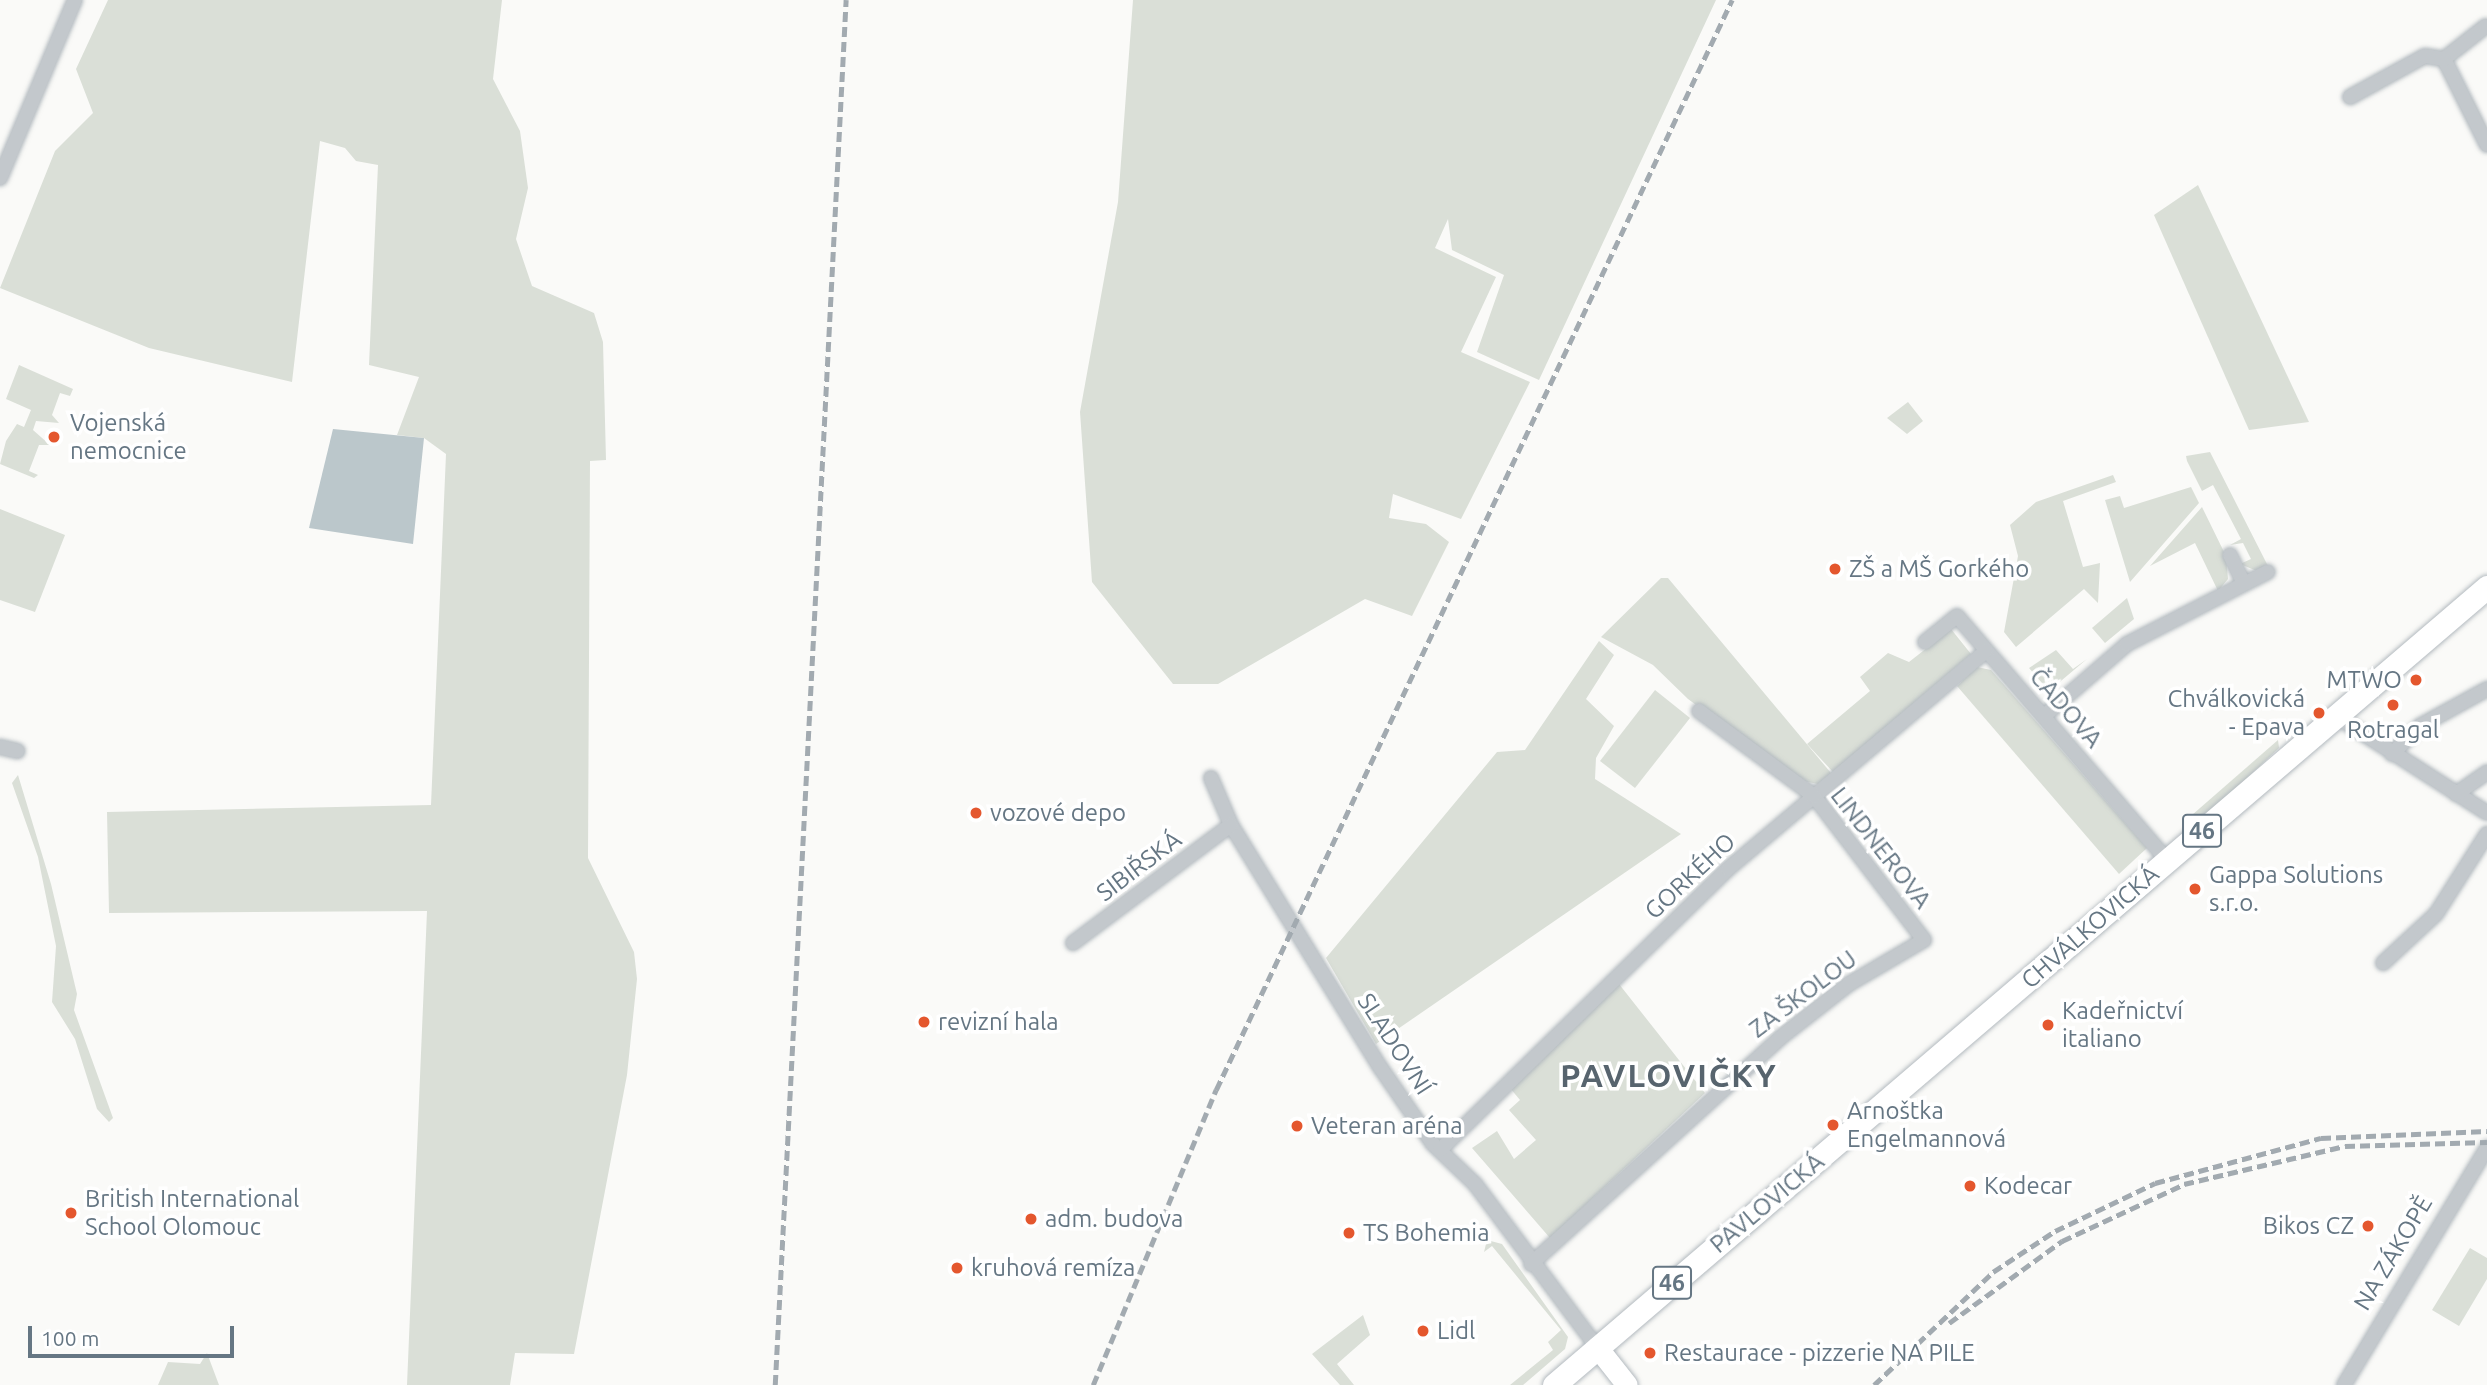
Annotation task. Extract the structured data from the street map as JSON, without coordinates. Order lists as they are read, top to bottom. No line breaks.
{"streets":{"main road":["46","CHVÁLKOVICKÁ","PAVLOVICKÁ"],"street":["ČADOVA","LINDNEROVA","SIBIŘSKÁ","GORKÉHO","ZA ŠKOLOU","SLADOVNÍ","NA ZÁKOPĚ"]},"crossings":[["ČADOVA","GORKÉHO"],["ČADOVA","CHVÁLKOVICKÁ"],["LINDNEROVA","GORKÉHO"],["LINDNEROVA","ZA ŠKOLOU"],["SIBIŘSKÁ","SLADOVNÍ"],["GORKÉHO","SLADOVNÍ"],["CHVÁLKOVICKÁ","PAVLOVICKÁ"],["ZA ŠKOLOU","SLADOVNÍ"],["SLADOVNÍ","PAVLOVICKÁ"]],"districts":["PAVLOVIČKY"],"places":["Vojenská nemocnice","ZŠ a MŠ Gorkého","MTWO","Rotragal","Chválkovická - Epava","vozové depo","Gappa Solutions s.r.o.","revizní hala","Kadeřnictví italiano","Arnoštka Engelmannová","Veteran aréna","Kodecar","British International School Olomouc","adm. budova","Bikos CZ","TS Bohemia","kruhová remíza","Lidl","Restaurace - pizzerie NA PILE"],"scale_bar":"100 m"}
